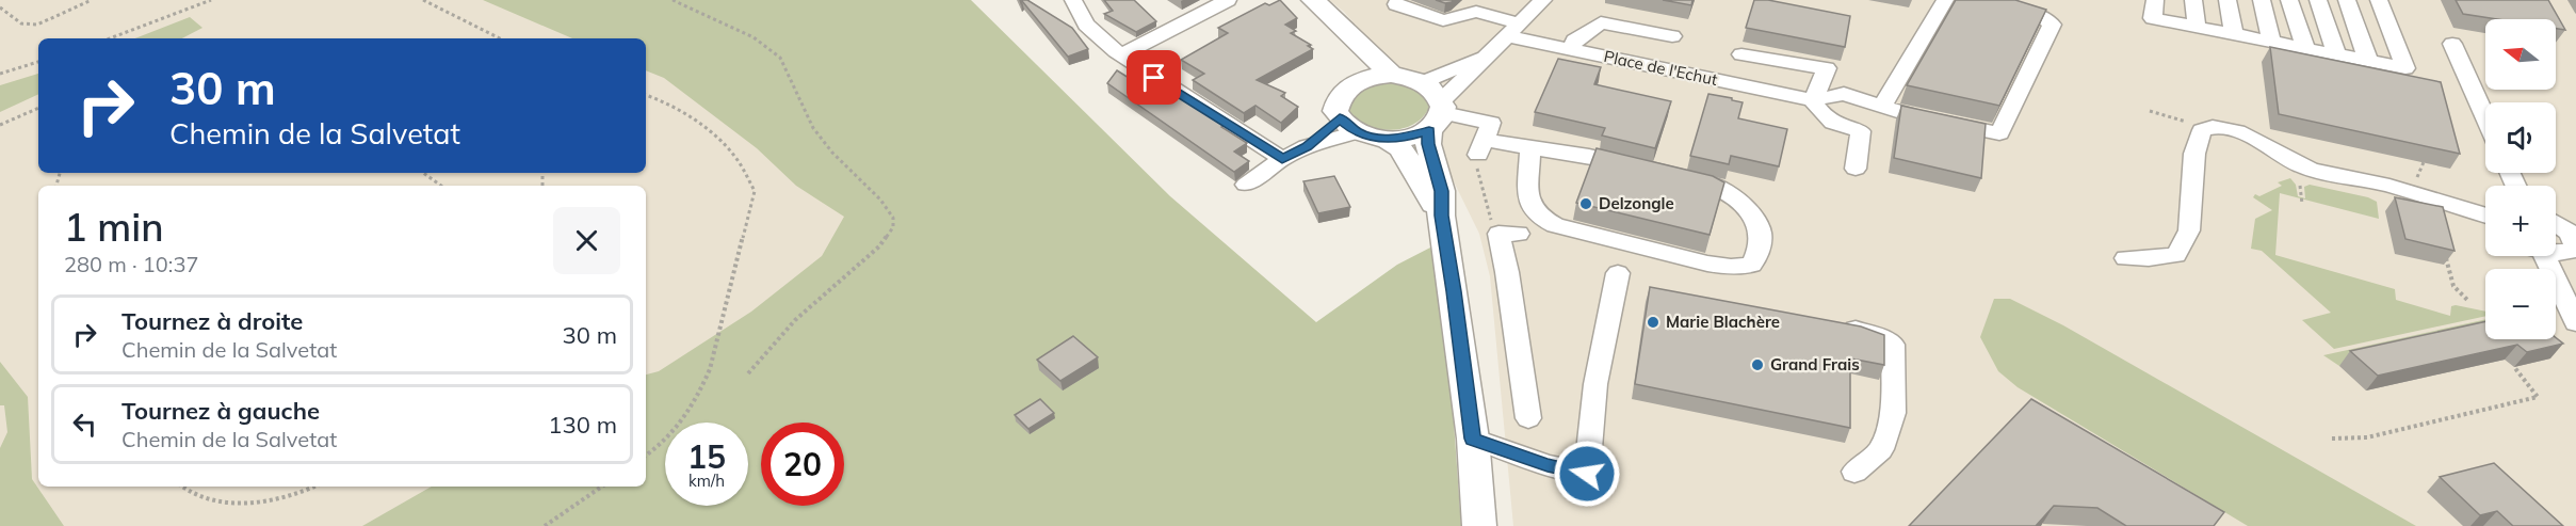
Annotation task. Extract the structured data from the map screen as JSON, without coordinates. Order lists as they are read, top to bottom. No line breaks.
{"streets":{"street":["Place de l'Echut"]},"places":["Delzongle","Marie Blachère","Grand Frais"],"north":"left","page":{"map_buttons":["+","−"],"turn":["30 m","Chemin de la Salvetat"],"heading":["1 min","280 m · 10:37"],"list":[{"name":"Tournez à droite","note":"Chemin de la Salvetat","value":"30 m"},{"name":"Tournez à gauche","note":"Chemin de la Salvetat","value":"130 m"}],"speed":"15 km/h","limit":"20"}}
